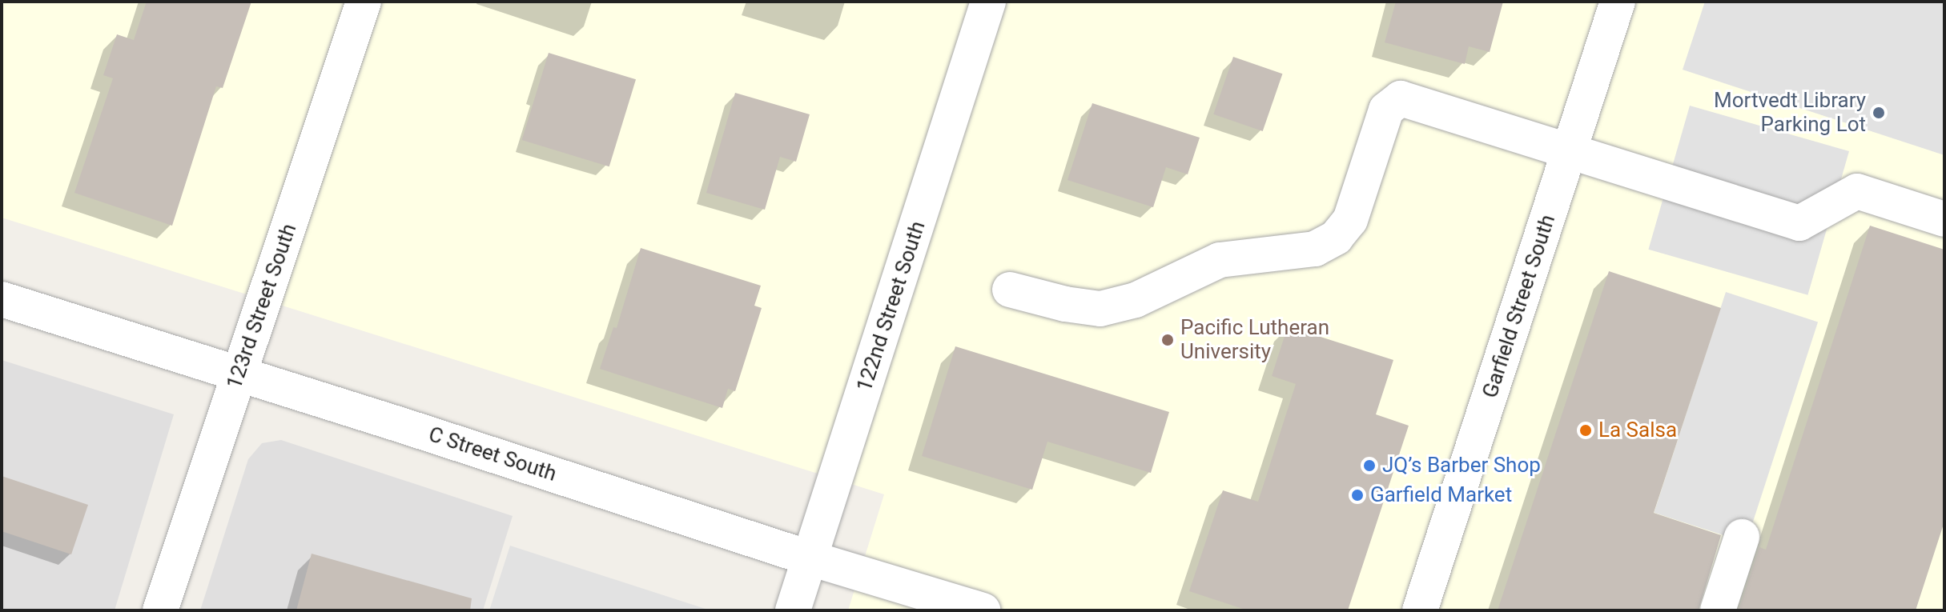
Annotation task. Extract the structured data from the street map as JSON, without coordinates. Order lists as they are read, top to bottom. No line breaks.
{"streets":{"street":["123rd Street South","122nd Street South","Garfield Street South","C Street South"]},"crossings":[["123rd Street South","C Street South"],["122nd Street South","C Street South"]],"places":["Mortvedt Library Parking Lot","Pacific Lutheran University","La Salsa","JQ’s Barber Shop","Garfield Market"]}
